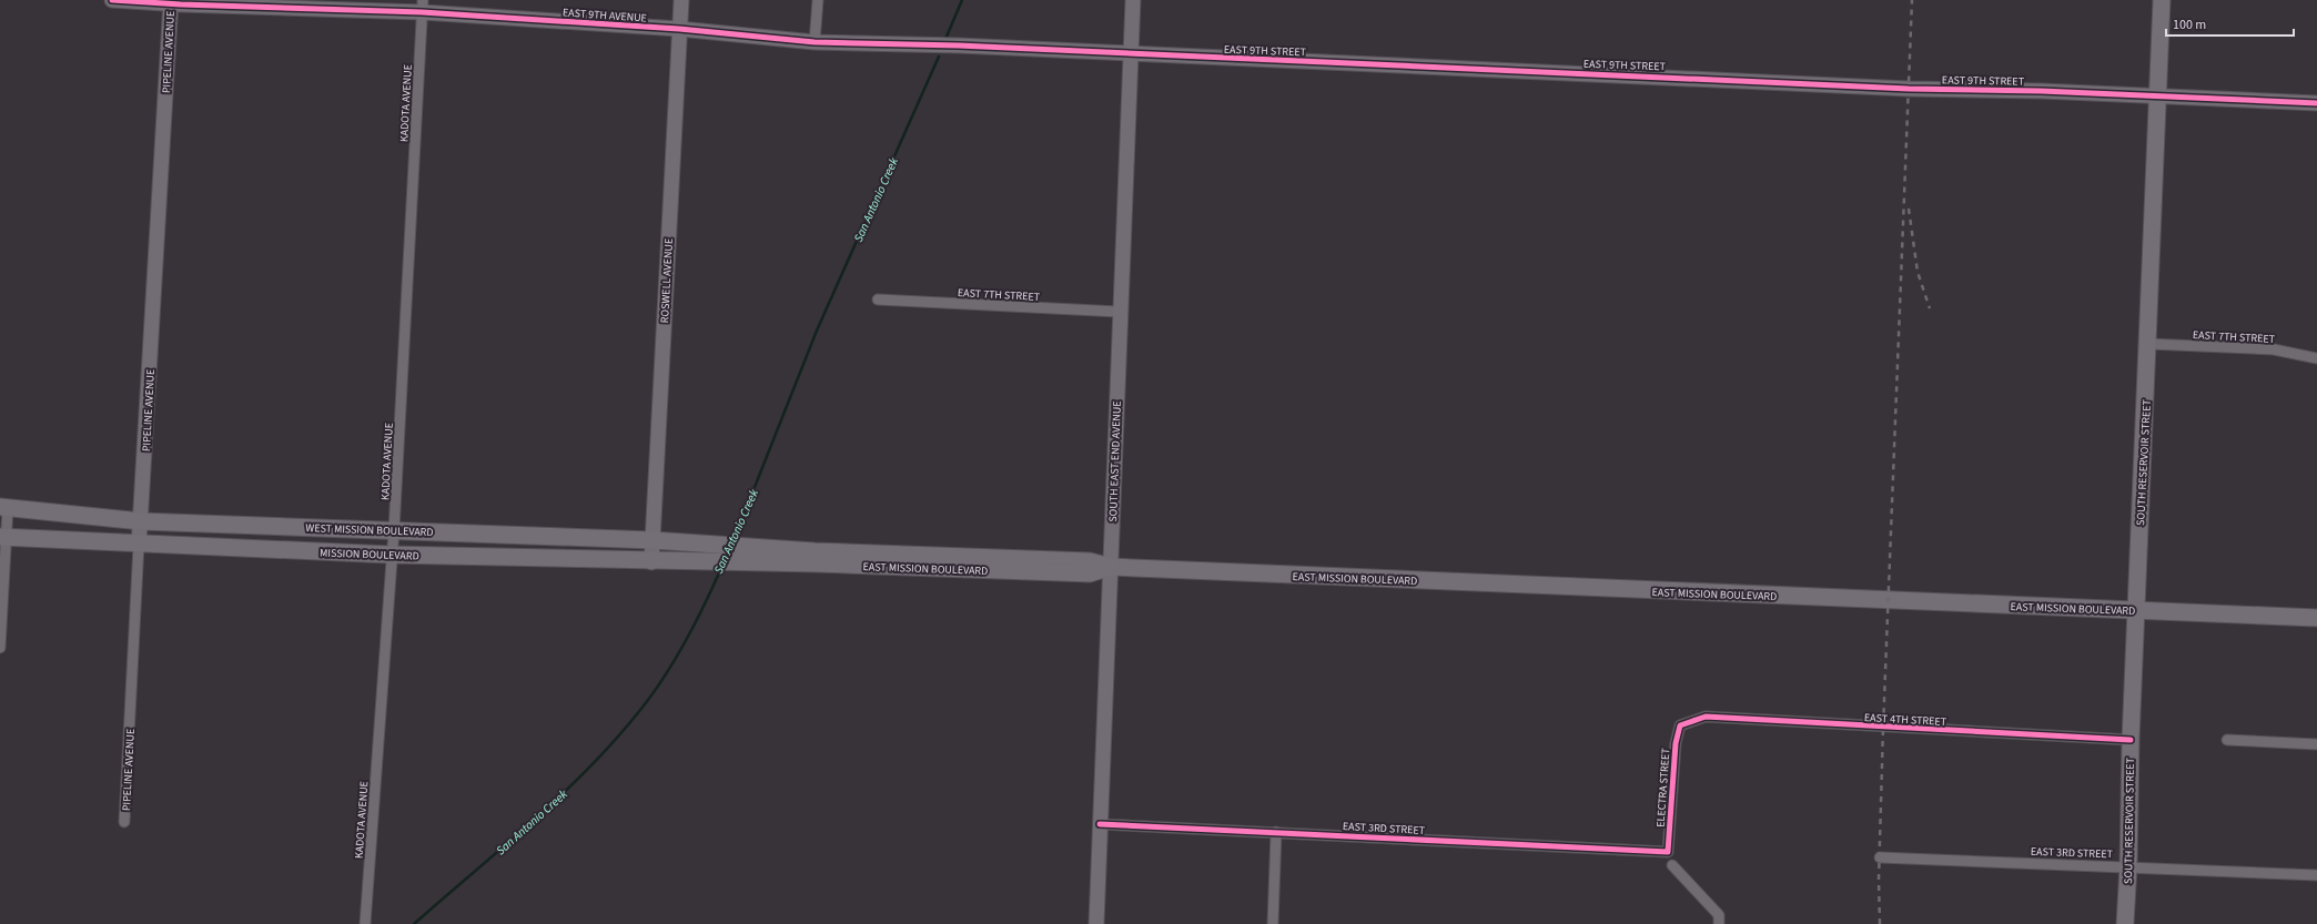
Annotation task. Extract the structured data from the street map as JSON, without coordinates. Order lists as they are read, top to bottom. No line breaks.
{"streets":{"main road":["SOUTH RESERVOIR STREET","WEST MISSION BOULEVARD","MISSION BOULEVARD","EAST MISSION BOULEVARD"],"street":["EAST 9TH AVENUE","EAST 9TH STREET","PIPELINE AVENUE","KADOTA AVENUE","ROSWELL AVENUE","EAST 7TH STREET","SOUTH EAST END AVENUE","EAST 4TH STREET","ELECTRA STREET","EAST 3RD STREET"]},"crossings":[["EAST 9TH AVENUE","EAST 9TH STREET"],["EAST 9TH AVENUE","PIPELINE AVENUE"],["EAST 9TH AVENUE","KADOTA AVENUE"],["EAST 9TH AVENUE","ROSWELL AVENUE"],["EAST 9TH STREET","SOUTH EAST END AVENUE"],["EAST 9TH STREET","SOUTH RESERVOIR STREET"],["PIPELINE AVENUE","WEST MISSION BOULEVARD"],["PIPELINE AVENUE","MISSION BOULEVARD"],["KADOTA AVENUE","WEST MISSION BOULEVARD"],["KADOTA AVENUE","MISSION BOULEVARD"],["ROSWELL AVENUE","WEST MISSION BOULEVARD"],["ROSWELL AVENUE","MISSION BOULEVARD"],["EAST 7TH STREET","SOUTH EAST END AVENUE"],["EAST 7TH STREET","SOUTH RESERVOIR STREET"],["SOUTH EAST END AVENUE","EAST MISSION BOULEVARD"],["SOUTH EAST END AVENUE","EAST 3RD STREET"],["SOUTH RESERVOIR STREET","EAST MISSION BOULEVARD"],["SOUTH RESERVOIR STREET","EAST 4TH STREET"],["SOUTH RESERVOIR STREET","EAST 3RD STREET"],["WEST MISSION BOULEVARD","EAST MISSION BOULEVARD"],["MISSION BOULEVARD","EAST MISSION BOULEVARD"],["EAST 4TH STREET","ELECTRA STREET"],["ELECTRA STREET","EAST 3RD STREET"]],"water":["San Antonio Creek"],"scale_bar":"100 m"}
